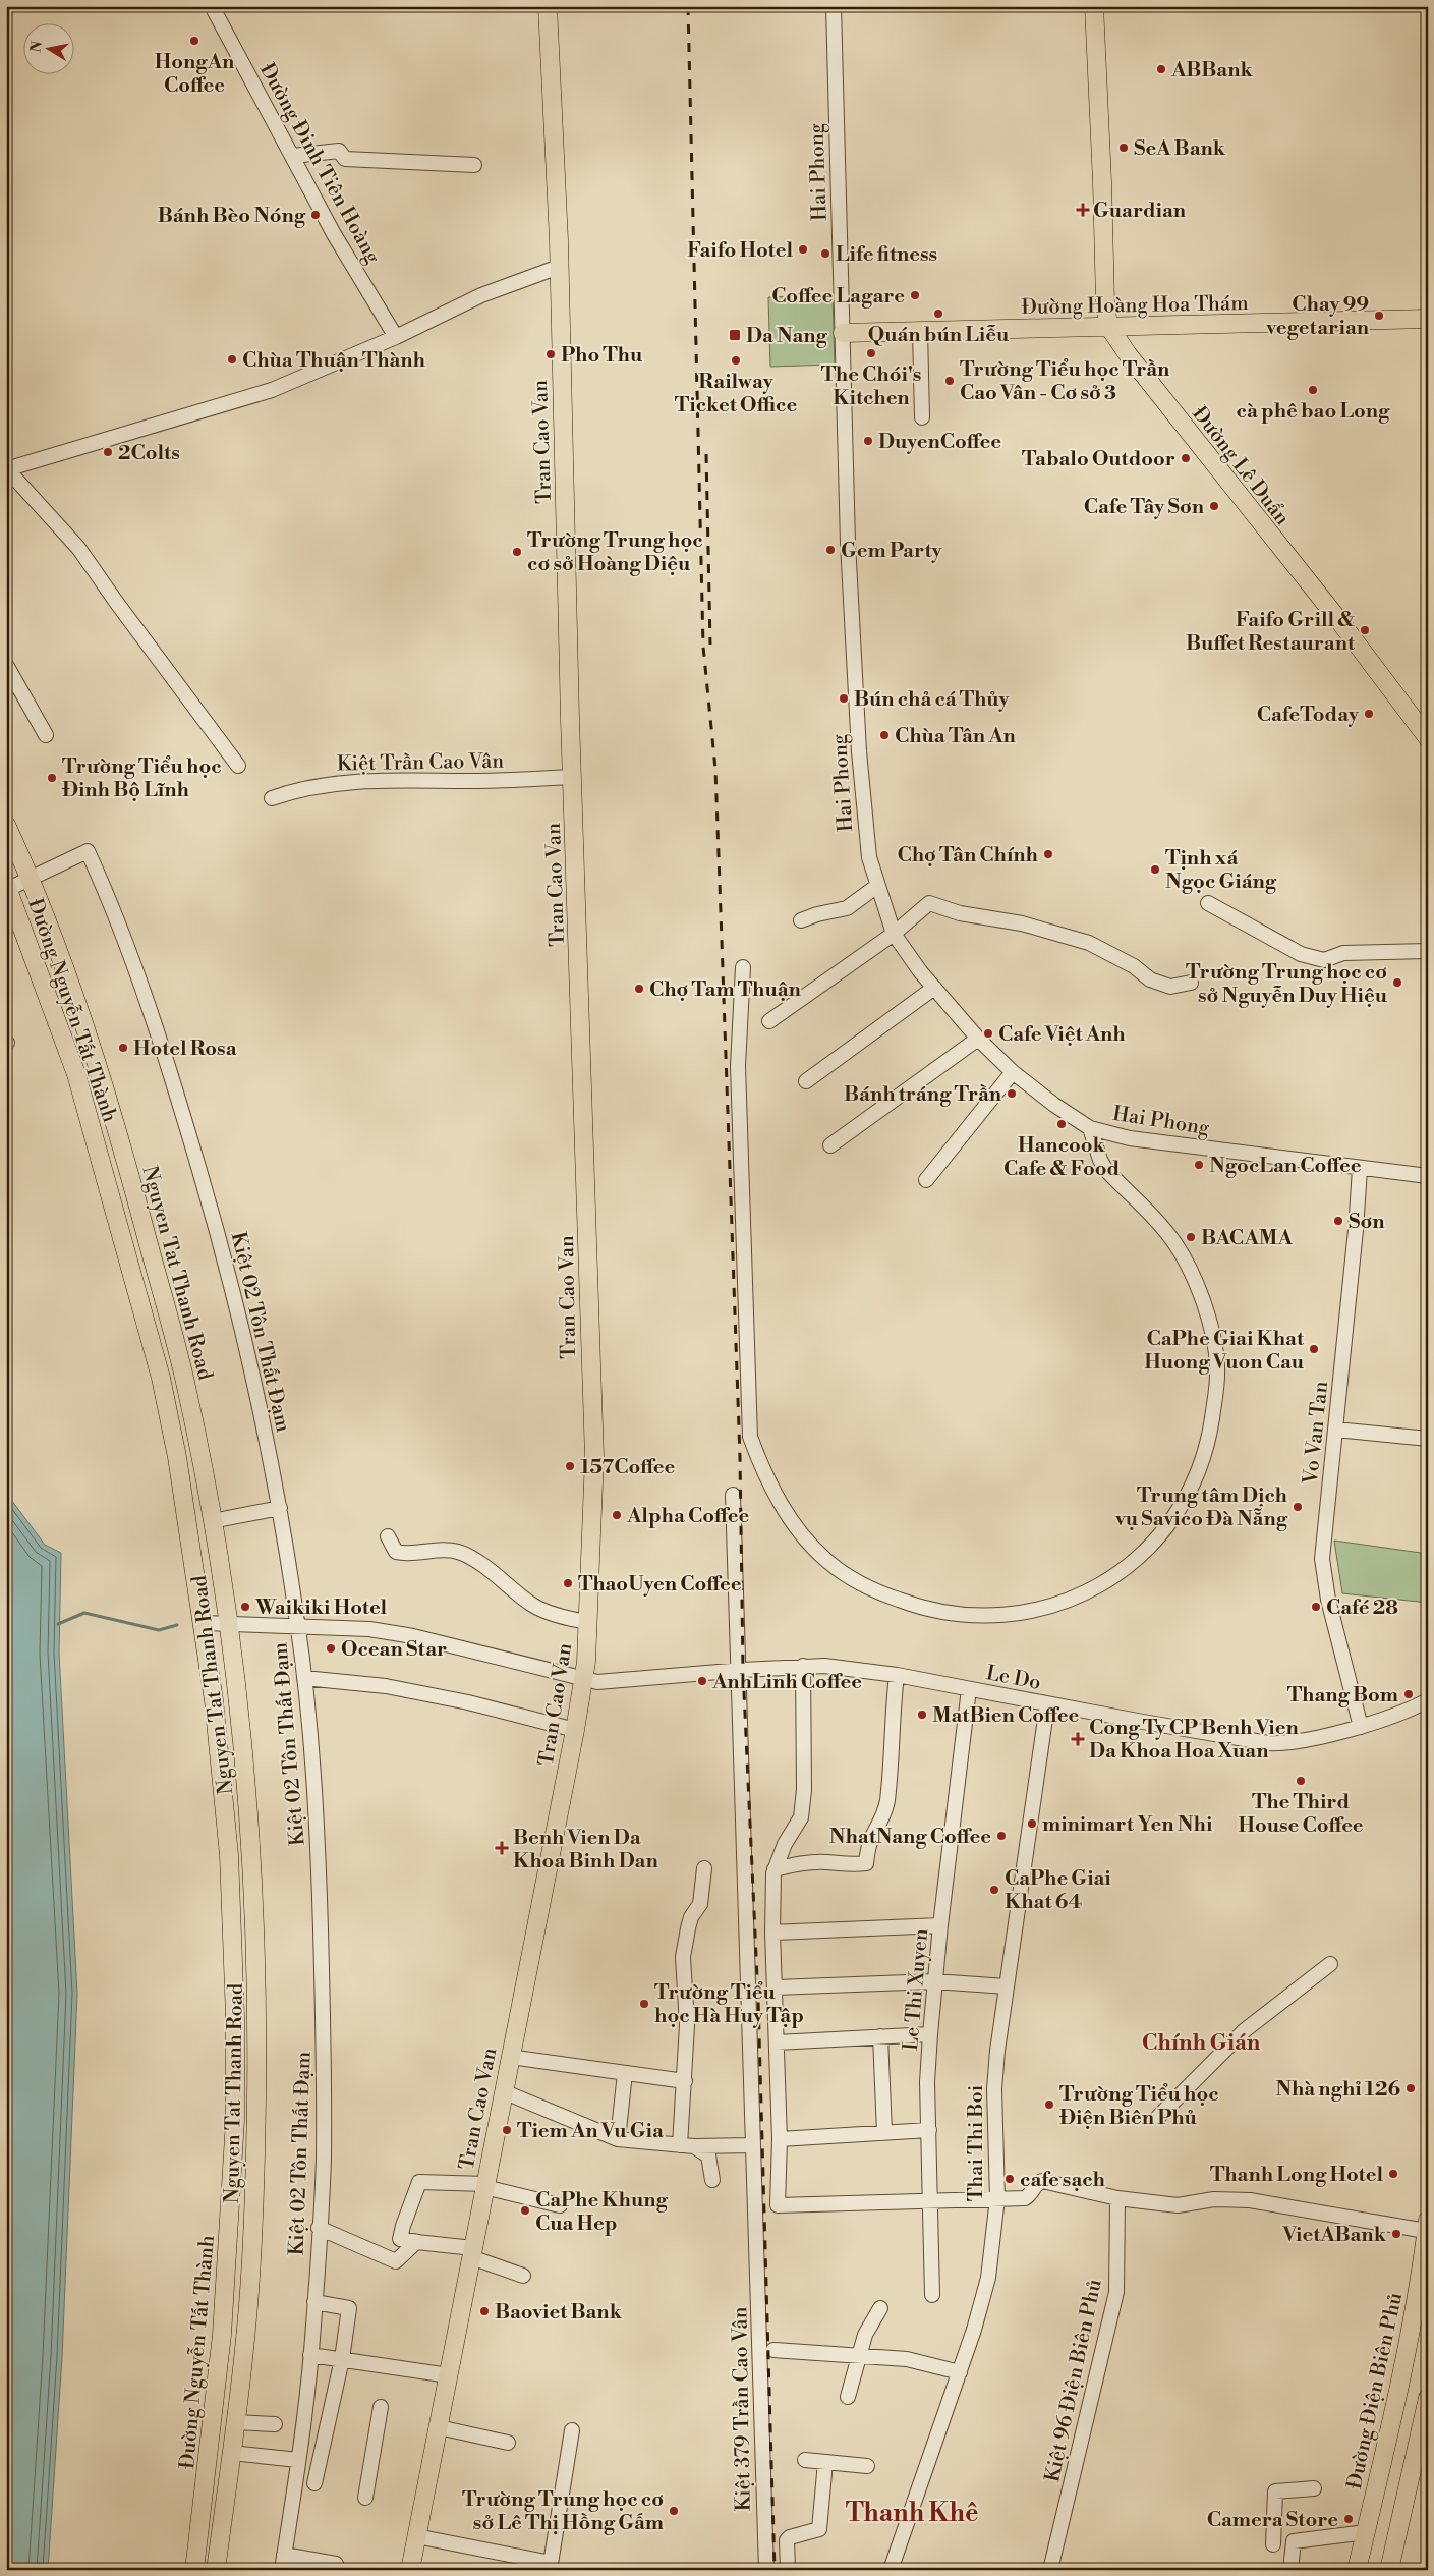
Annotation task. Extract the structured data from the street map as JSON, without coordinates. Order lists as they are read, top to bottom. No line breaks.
{"streets":{"main road":["Đường Hoàng Hoa Thám","Tran Cao Van","Đường Lê Duẩn","Đường Nguyễn Tất Thành","Nguyen Tat Thanh Road","Đường Điện Biên Phủ"],"street":["Đường Đinh Tiên Hoàng","Hai Phong","Kiệt Trần Cao Vân","Kiệt 02 Tôn Thất Đạm","Vo Van Tan","Le Do","Le Thi Xuyen","Thai Thi Boi","Kiệt 96 Điện Biên Phủ","Kiệt 379 Trần Cao Vân"]},"crossings":[["Hai Phong","Đường Hoàng Hoa Thám"],["Hai Phong","Vo Van Tan"],["Đường Hoàng Hoa Thám","Đường Lê Duẩn"],["Tran Cao Van","Kiệt Trần Cao Vân"],["Tran Cao Van","Le Do"],["Đường Nguyễn Tất Thành","Le Do"],["Nguyen Tat Thanh Road","Kiệt 02 Tôn Thất Đạm"],["Nguyen Tat Thanh Road","Le Do"],["Kiệt 02 Tôn Thất Đạm","Le Do"],["Vo Van Tan","Le Do"],["Le Do","Le Thi Xuyen"],["Le Do","Thai Thi Boi"],["Le Do","Kiệt 379 Trần Cao Vân"]],"districts":["Chính Gián","Thanh Khê"],"places":{"other":["HongAn Coffee","ABBank","SeA Bank","Bánh Bèo Nóng","Faifo Hotel","Life fitness","Coffee Lagare","Quán bún Liễu","Chay 99 vegetarian","The Chói's Kitchen","Pho Thu","Chùa Thuận Thành","Railway Ticket Office","Trường Tiểu học Trần Cao Vân - Cơ sở 3","cà phê bao Long","DuyenCoffee","2Colts","Tabalo Outdoor","Cafe Tây Sơn","Gem Party","Trường Trung học cơ sở Hoàng Diệu","Faifo Grill & Buffet Restaurant","Bún chả cá Thủy","CafeToday","Chùa Tân An","Trường Tiểu học Đinh Bộ Lĩnh","Chợ Tân Chính","Tịnh xá Ngọc Giáng","Trường Trung học cơ sở Nguyễn Duy Hiệu","Chợ Tam Thuận","Cafe Việt Anh","Hotel Rosa","Bánh tráng Trần","Hancook Cafe & Food","NgocLan Coffee","Sơn","BACAMA","CaPhe Giai Khat Huong Vuon Cau","157Coffee","Trung tâm Dịch vụ Savico Đà Nẵng","Alpha Coffee","ThaoUyen Coffee","Waikiki Hotel","Café 28","Ocean Star","AnhLinh Coffee","Thang Bom","MatBien Coffee","The Third House Coffee","minimart Yen Nhi","NhatNang Coffee","CaPhe Giai Khat 64","Trường Tiểu học Hà Huy Tập","Nhà nghỉ 126","Trường Tiểu học Điện Biên Phủ","Tiem An Vu Gia","Thanh Long Hotel","cafe sạch","CaPhe Khung Cua Hep","VietABank","Baoviet Bank","Trường Trung học cơ sở Lê Thị Hồng Gấm","Camera Store"],"health":["Guardian","Cong Ty CP Benh Vien Da Khoa Hoa Xuan","Benh Vien Da Khoa Binh Dan"],"transit":["Da Nang"]},"north":"left"}
